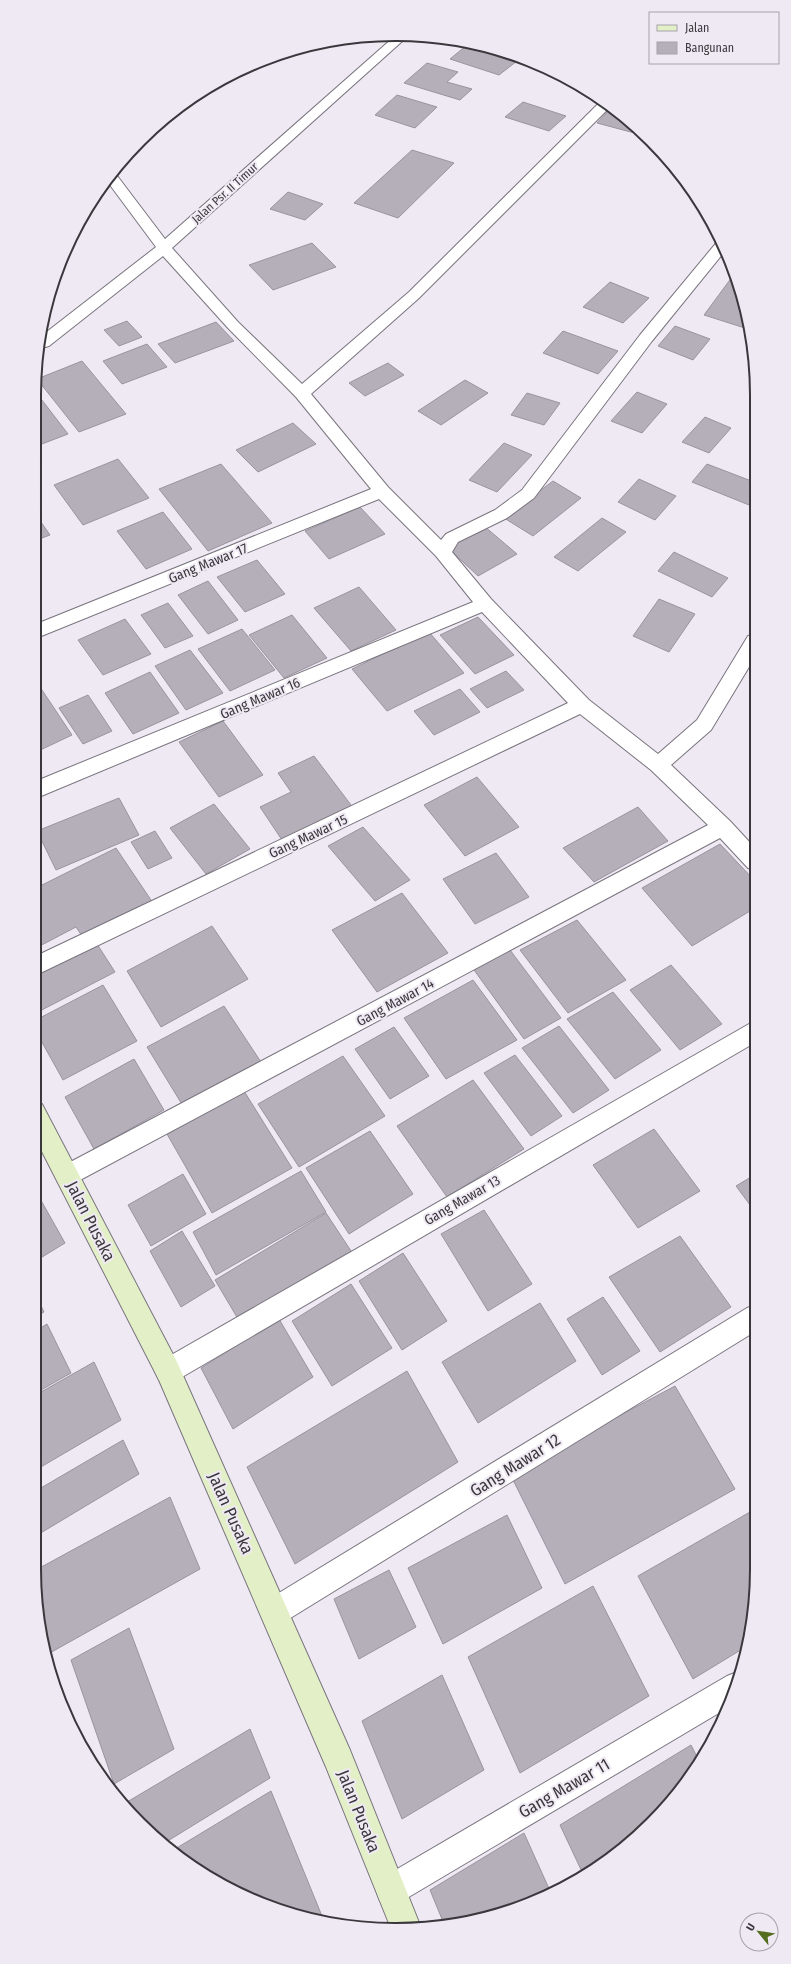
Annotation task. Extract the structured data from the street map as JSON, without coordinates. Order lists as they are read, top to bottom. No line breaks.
{"streets":{"main road":["Jalan Pusaka"],"street":["Jalan Psr. II Timur","Gang Mawar 17","Gang Mawar 16","Gang Mawar 15","Gang Mawar 14","Gang Mawar 13","Gang Mawar 12","Gang Mawar 11"]},"crossings":[["Gang Mawar 14","Jalan Pusaka"],["Gang Mawar 13","Jalan Pusaka"],["Jalan Pusaka","Gang Mawar 12"],["Jalan Pusaka","Gang Mawar 11"]],"legend":["Jalan","Bangunan"],"north":"top left"}
